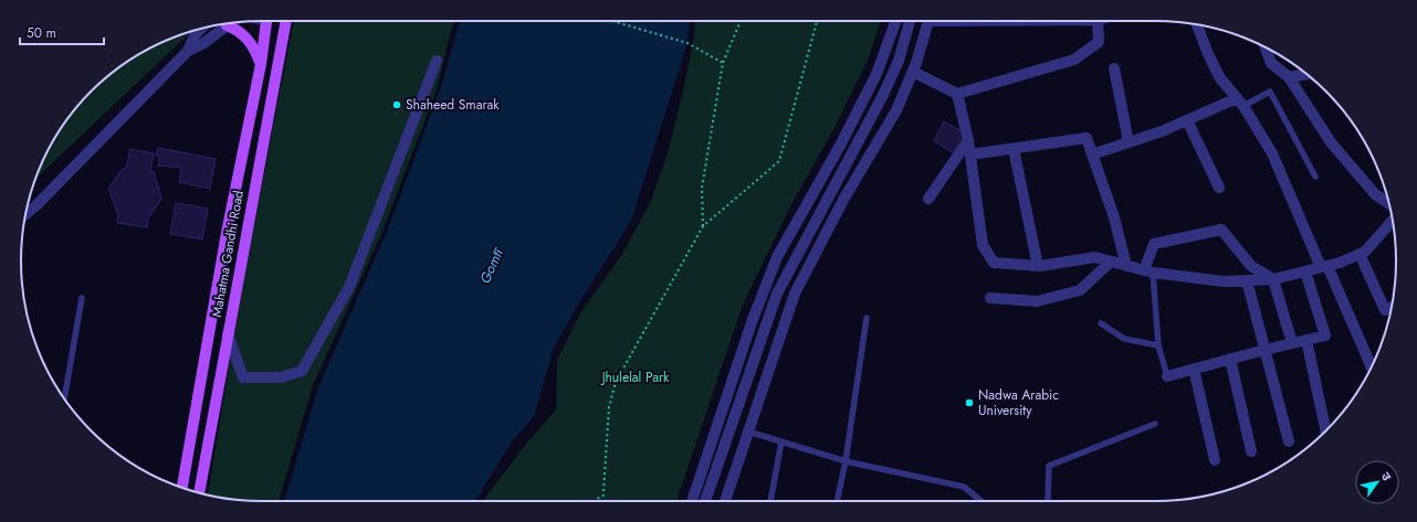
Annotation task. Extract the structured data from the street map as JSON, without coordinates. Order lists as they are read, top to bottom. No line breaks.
{"streets":{"main road":["Mahatma Gandhi Road"]},"water":["Gomtī"],"parks":["Jhulelal Park"],"places":["Shaheed Smarak","Nadwa Arabic University"],"scale_bar":"50 m","north":"top right"}
